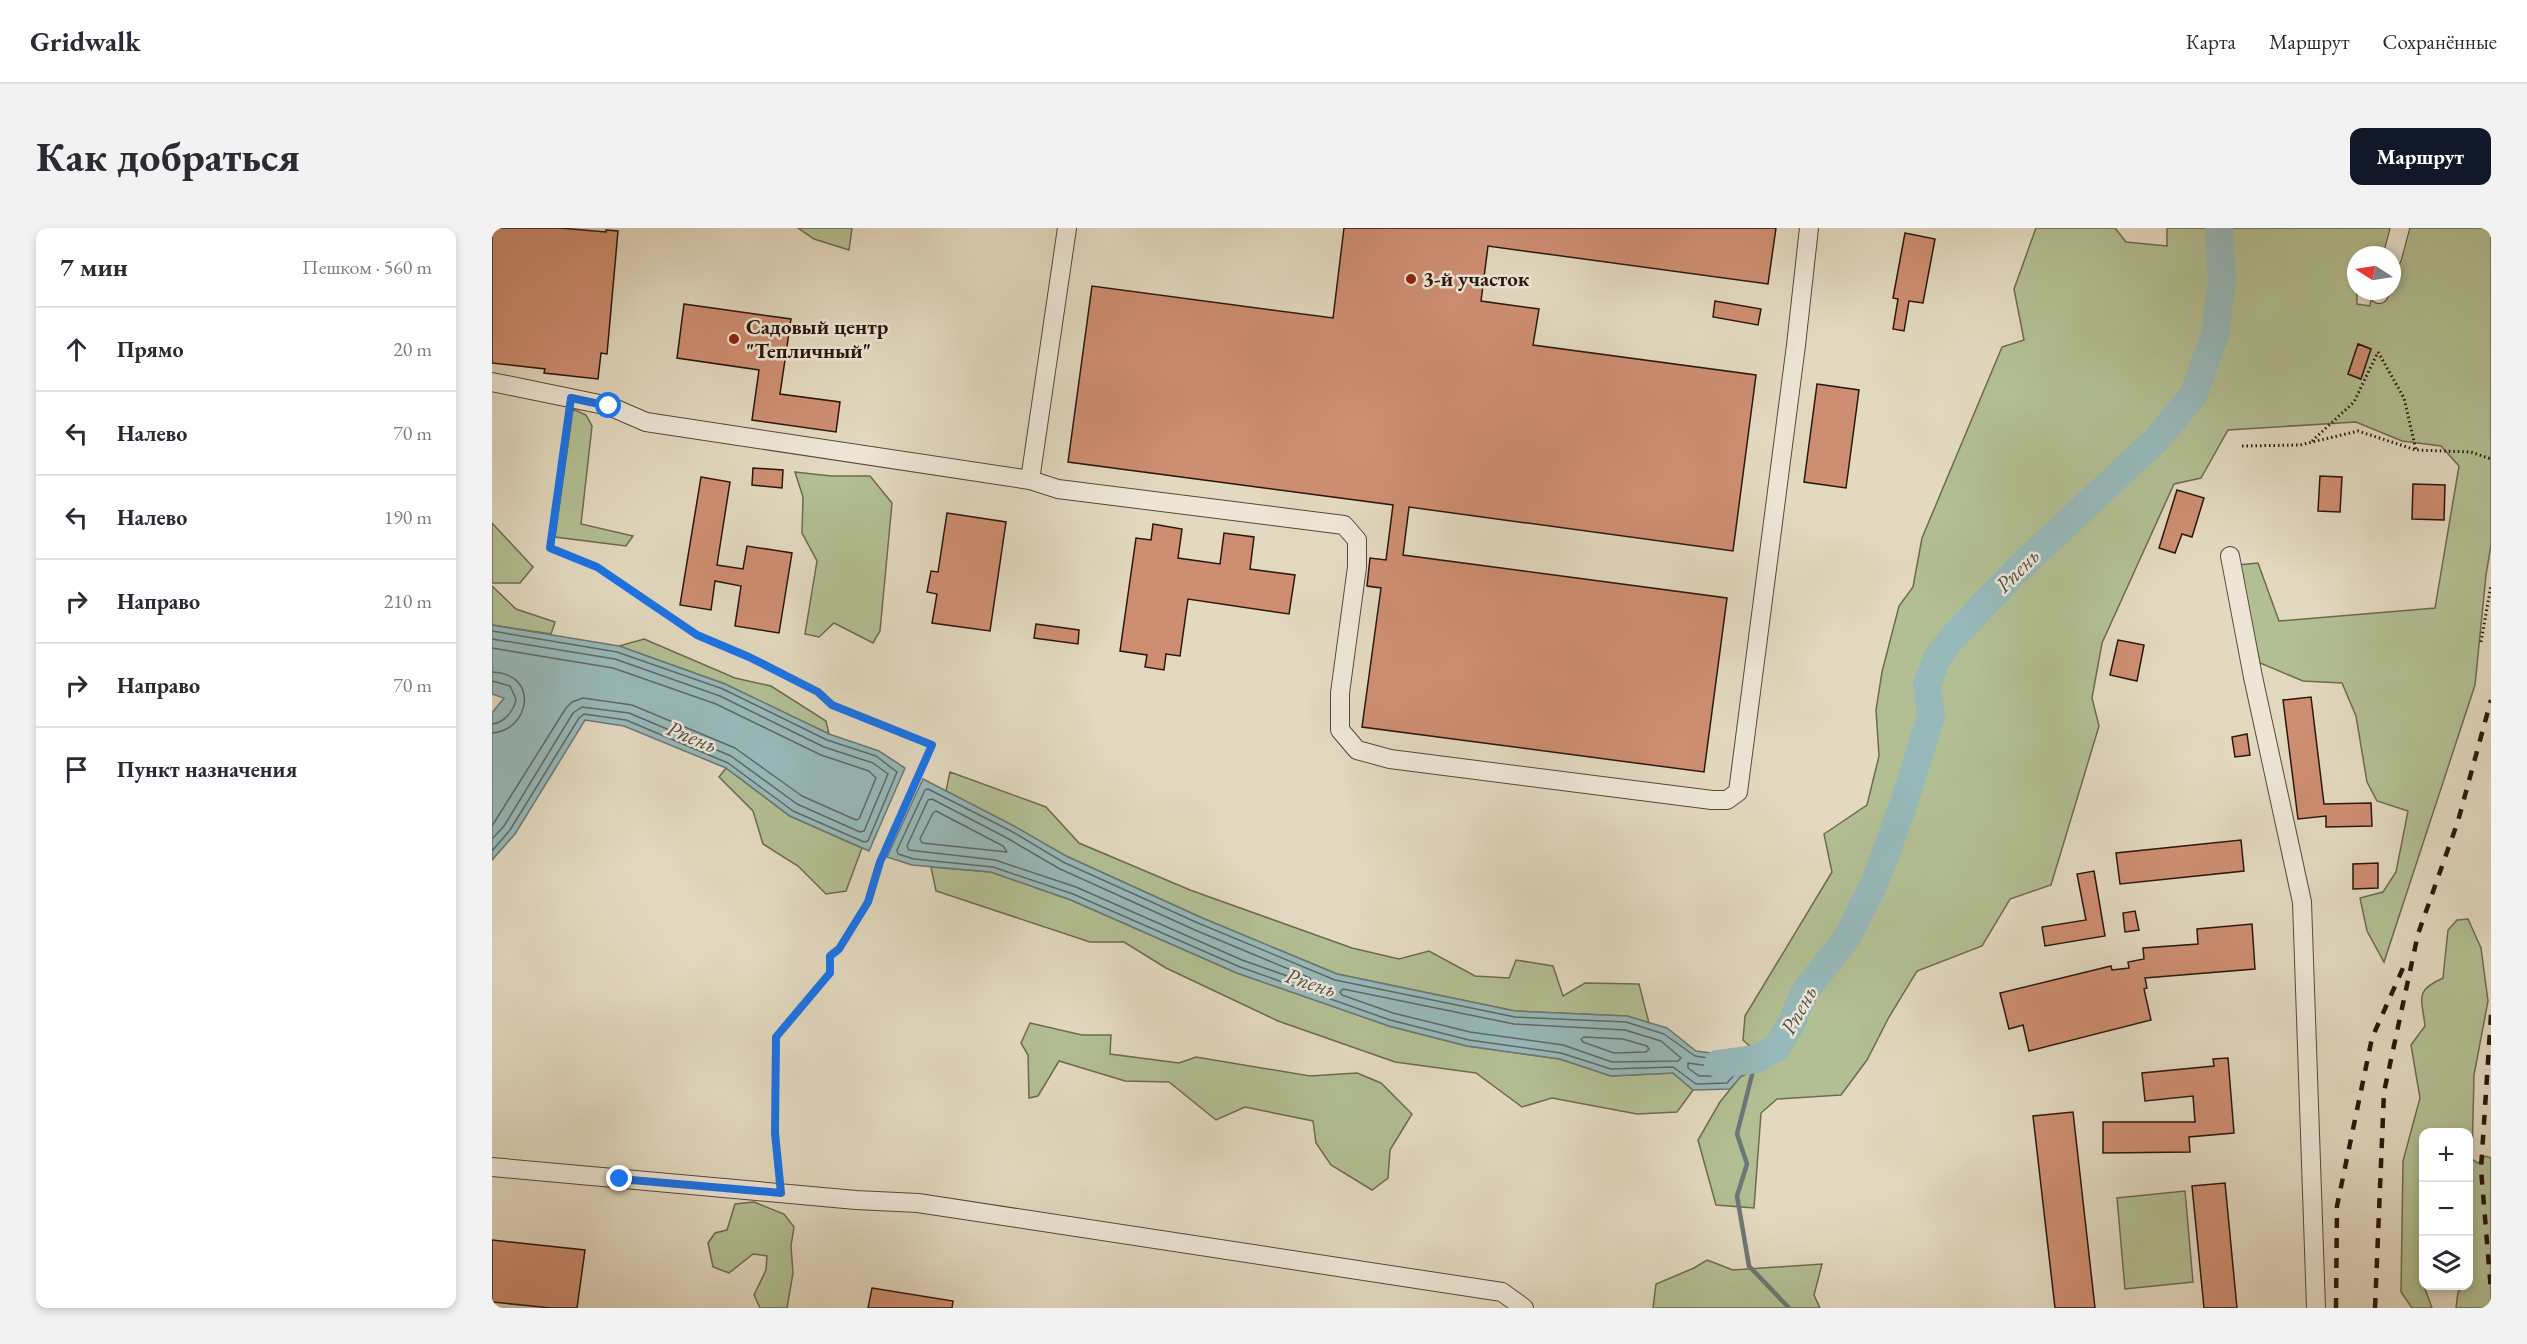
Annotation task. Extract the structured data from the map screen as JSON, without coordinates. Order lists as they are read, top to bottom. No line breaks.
{"water":["Рпень"],"places":["3-й участок","Садовый центр \"Тепличный\""],"north":"left","page":{"header":"Gridwalk","nav":["Карта","Маршрут","Сохранённые"],"buttons":"Маршрут","title":"Как добраться","heading":["7 мин","Пешком · 560 m"],"list":[["Прямо","20 m"],["Налево","70 m"],["Налево","190 m"],["Направо","210 m"],["Направо","70 m"],"Пункт назначения"],"map_buttons":["+","−"]}}
